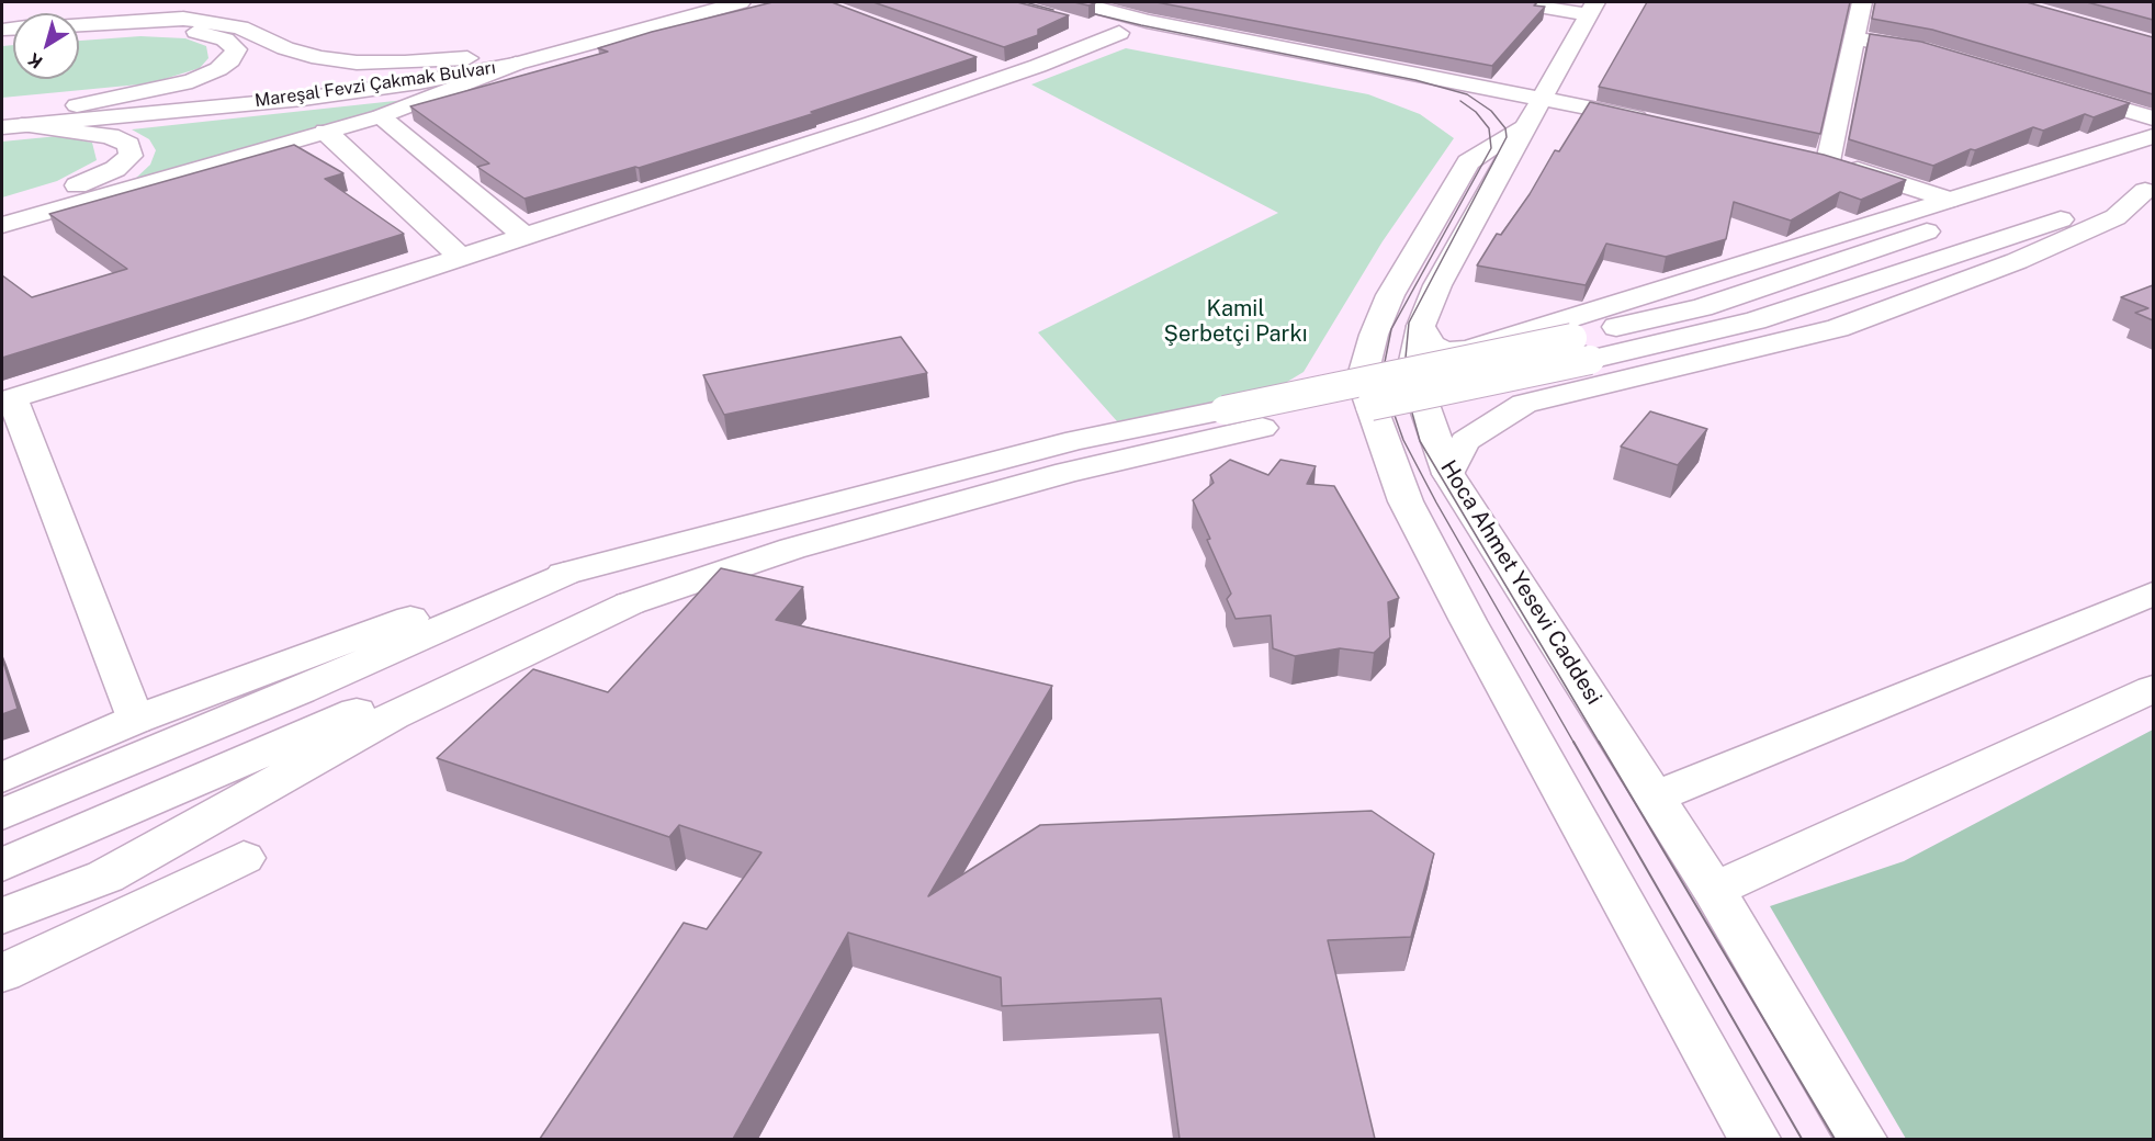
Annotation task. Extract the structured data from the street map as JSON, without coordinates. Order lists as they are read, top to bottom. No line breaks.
{"streets":{"main road":["Mareşal Fevzi Çakmak Bulvarı","Hoca Ahmet Yesevi Caddesi"]},"parks":["Kamil Şerbetçi Parkı"],"north":"bottom left"}
